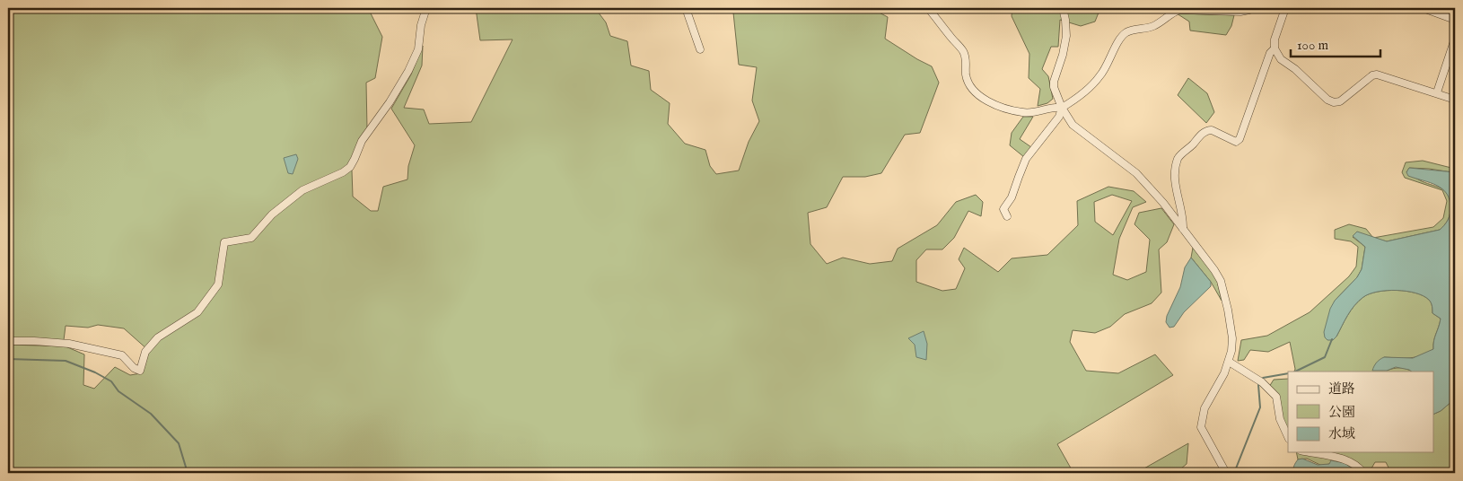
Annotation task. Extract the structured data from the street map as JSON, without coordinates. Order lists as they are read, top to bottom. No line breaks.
{"legend":["道路","公園","水域"],"scale_bar":"100 m"}
